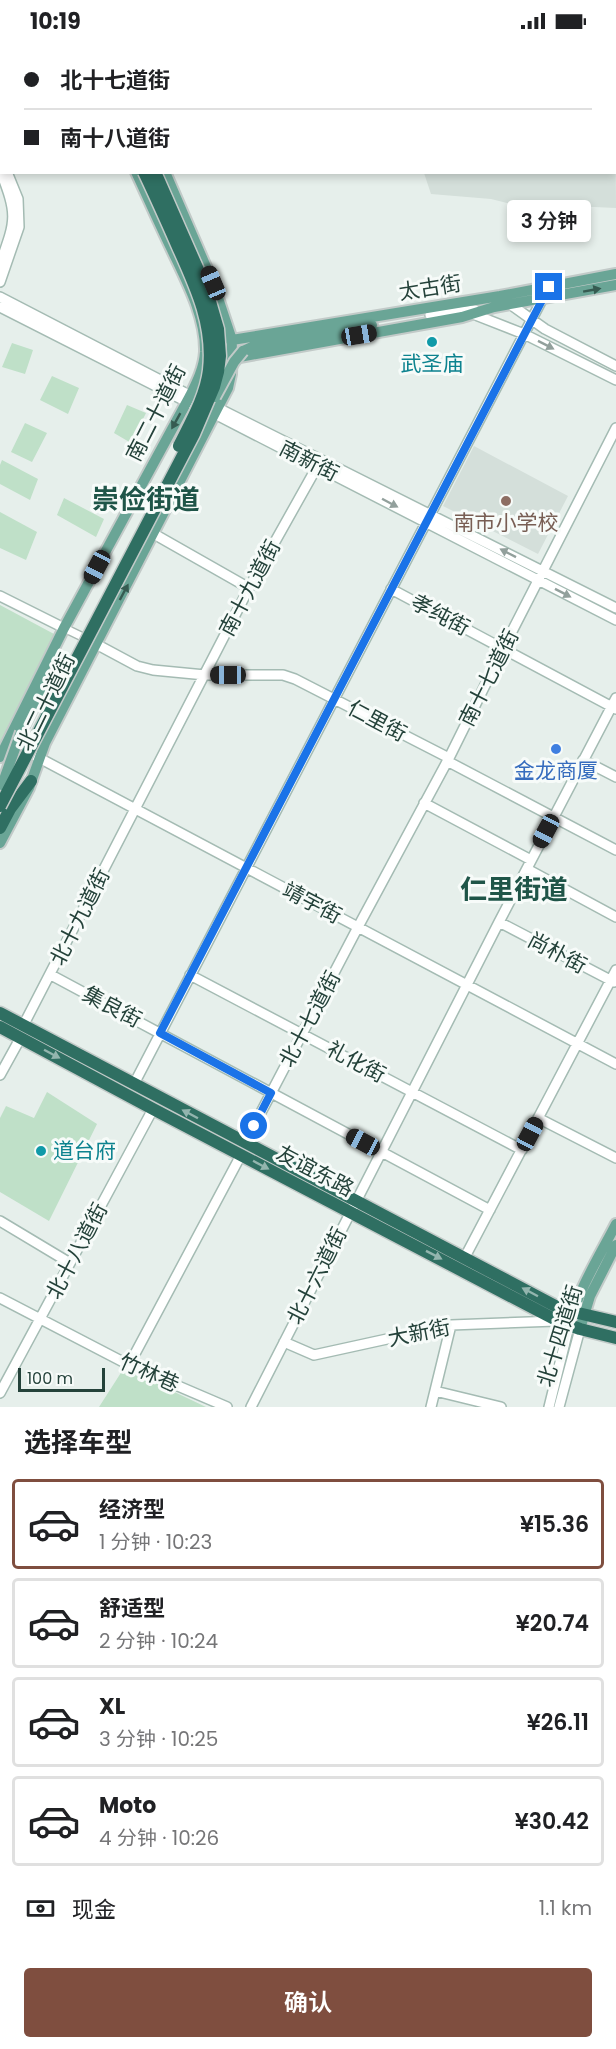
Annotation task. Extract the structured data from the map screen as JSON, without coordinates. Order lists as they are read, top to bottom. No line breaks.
{"streets":{"highway":["友谊东路"],"main road":["太古街","南二十道街","北二十道街","北十四道街"],"street":["南新街","南十九道街","孝纯街","南十七道街","仁里街","靖宇街","北十九道街","尚朴街","集良街","北十七道街","礼化街","北十八道街","北十六道街","大新街","竹林巷"]},"crossings":[["南二十道街","南新街"],["南二十道街","北二十道街"],["南新街","南十九道街"],["南新街","南十七道街"],["南十九道街","仁里街"],["南十九道街","靖宇街"],["南十九道街","北十九道街"],["孝纯街","南十七道街"],["孝纯街","北十六道街"],["南十七道街","仁里街"],["南十七道街","靖宇街"],["南十七道街","北十七道街"],["北二十道街","仁里街"],["北二十道街","靖宇街"],["仁里街","北十六道街"],["靖宇街","北十九道街"],["靖宇街","北十七道街"],["靖宇街","北十六道街"],["北十九道街","集良街"],["北十九道街","友谊东路"],["尚朴街","北十六道街"],["集良街","北十七道街"],["集良街","北十六道街"],["北十七道街","礼化街"],["北十七道街","友谊东路"],["北十七道街","竹林巷"],["礼化街","北十六道街"],["友谊东路","北十八道街"],["友谊东路","北十六道街"],["友谊东路","大新街"],["友谊东路","北十四道街"],["北十八道街","竹林巷"],["北十六道街","大新街"],["大新街","北十四道街"]],"districts":["崇俭街道","仁里街道"],"places":["武圣庙","南市小学校","金龙商厦","道台府"],"scale_bar":"100 m","page":{"status":"10:19","banner":["北十七道街","南十八道街"],"bubble":"3 分钟","scale":"100 m","heading":"选择车型","list":[{"name":"经济型","note":"1 分钟 · 10:23","value":"¥15.36"},{"name":"舒适型","note":"2 分钟 · 10:24","value":"¥20.74"},{"name":"XL","note":"3 分钟 · 10:25","value":"¥26.11"},{"name":"Moto","note":"4 分钟 · 10:26","value":"¥30.42"}],"pay":["现金","1.1 km"],"buttons":"确认"}}
